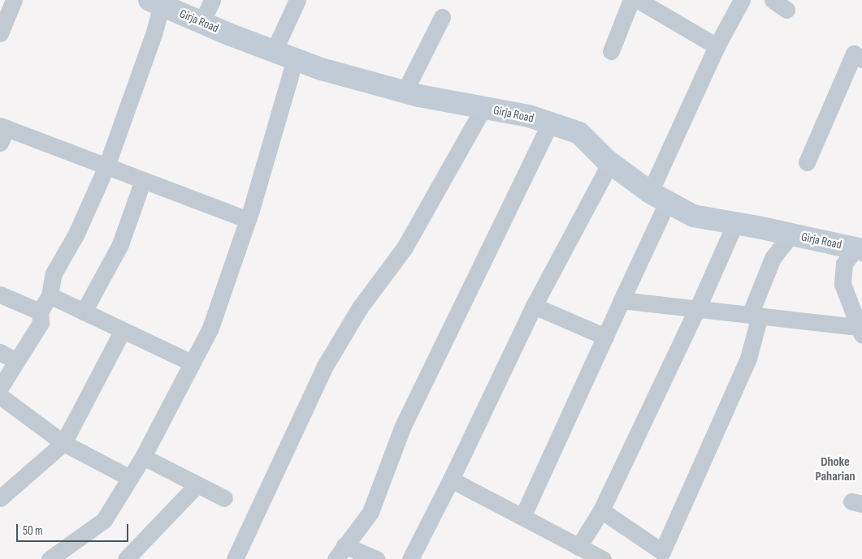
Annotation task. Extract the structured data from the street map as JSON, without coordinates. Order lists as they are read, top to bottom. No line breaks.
{"streets":{"main road":["Girja Road"]},"districts":["Dhoke Paharian"],"scale_bar":"50 m"}
